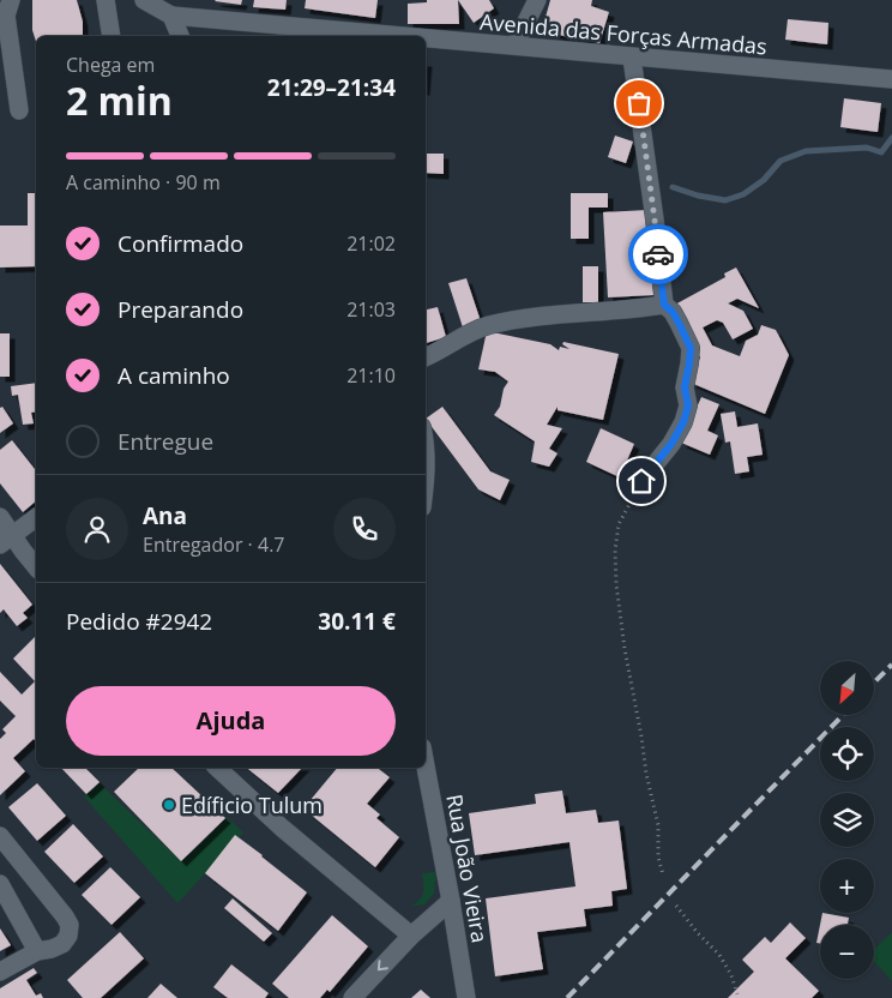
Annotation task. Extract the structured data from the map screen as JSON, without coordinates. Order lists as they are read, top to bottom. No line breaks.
{"streets":{"street":["Avenida das Forças Armadas","Rua João Vieira"]},"places":["Edíficio Tulum"],"north":"bottom left","page":{"heading":["2 min","Chega em","21:29–21:34"],"panel":["Ana","Entregador · 4.7","Pedido #2942","30.11 €"],"bar":"A caminho · 90 m","list":[["Confirmado","21:02"],["Preparando","21:03"],["A caminho","21:10"],"Entregue"],"map_buttons":["+","−"],"buttons":"Ajuda"}}
